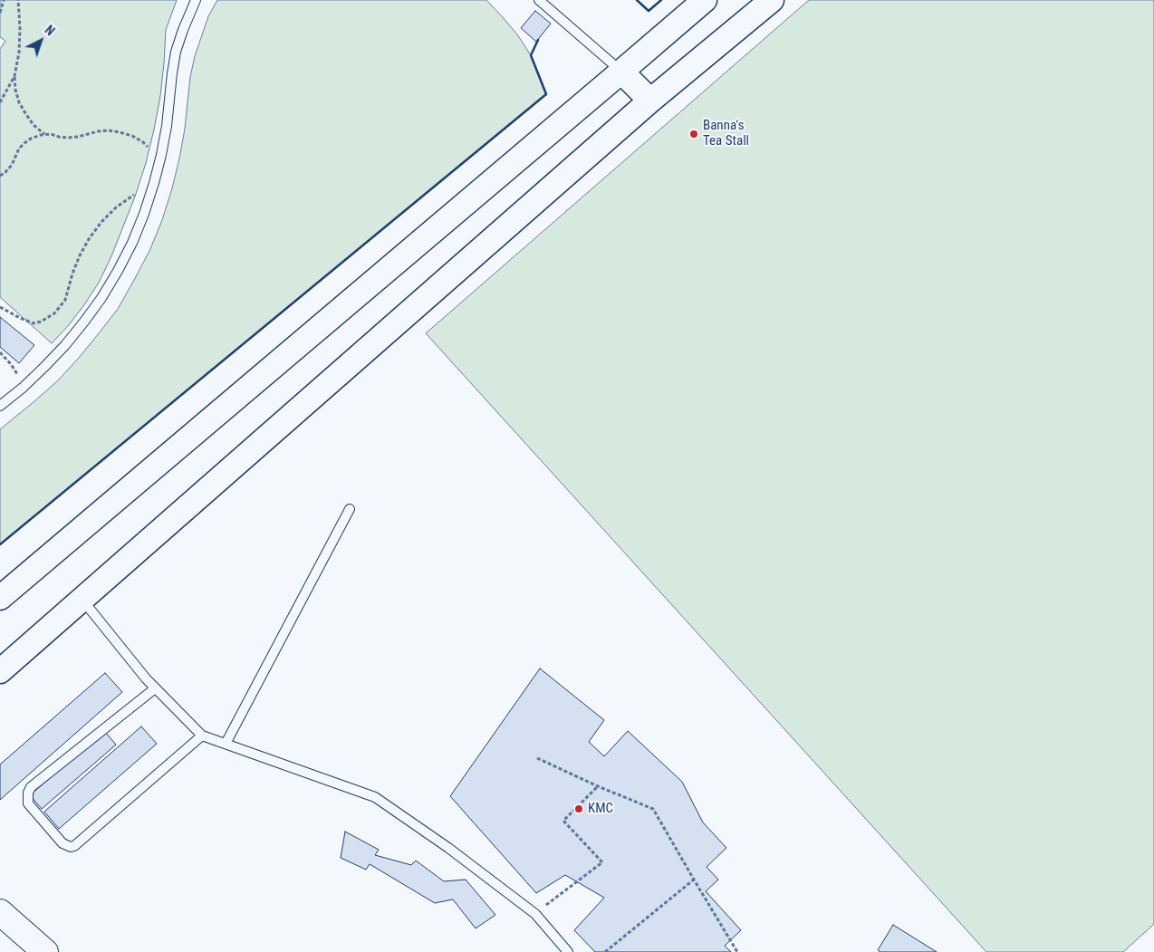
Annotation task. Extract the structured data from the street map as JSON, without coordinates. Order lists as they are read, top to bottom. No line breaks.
{"places":["Banna's Tea Stall","KMC"],"north":"top right"}
